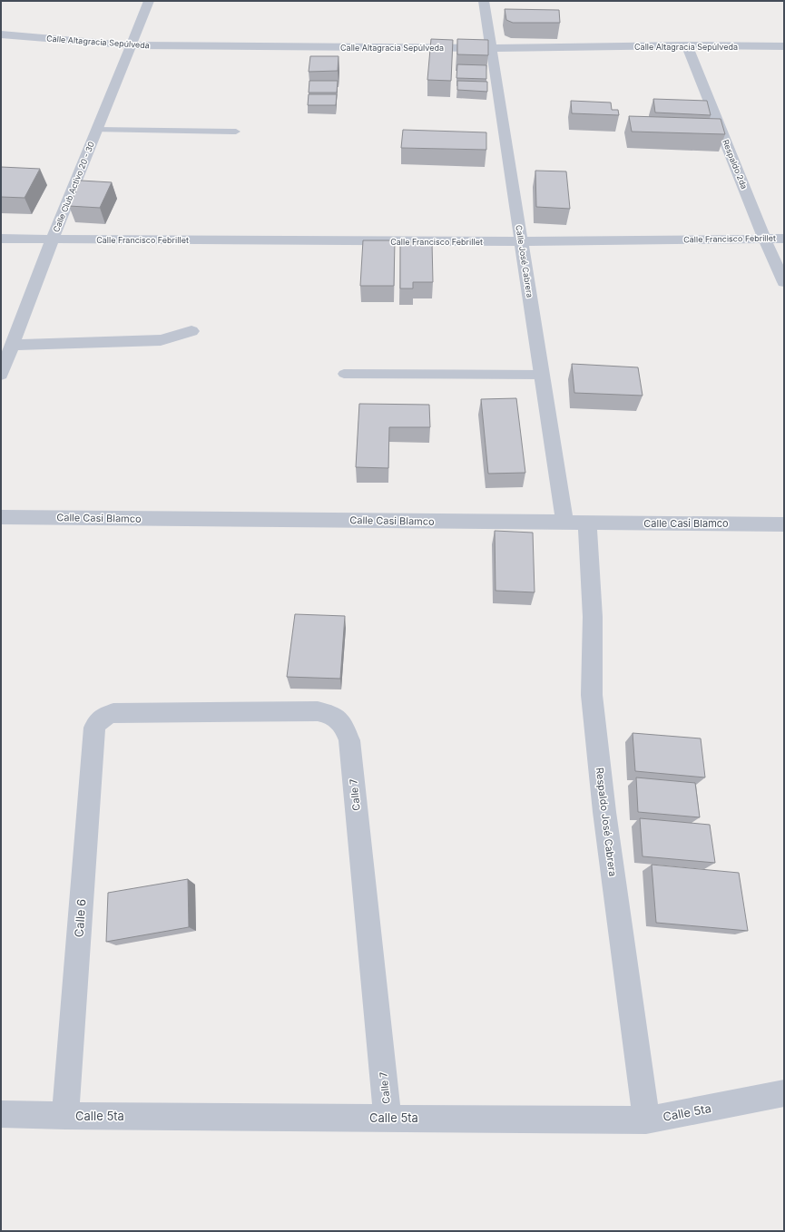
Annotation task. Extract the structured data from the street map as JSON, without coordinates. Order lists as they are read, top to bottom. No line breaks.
{"streets":{"street":["Calle Altagracia Sepúlveda","Respaldo 2da","Calle Club Activo 20 - 30","Calle Francisco Febrillet","Calle José Cabrera","Calle Casi Blamco","Calle 7","Respaldo José Cabrera","Calle 6","Calle 5ta"]},"crossings":[["Calle Altagracia Sepúlveda","Respaldo 2da"],["Calle Altagracia Sepúlveda","Calle Club Activo 20 - 30"],["Calle Altagracia Sepúlveda","Calle José Cabrera"],["Respaldo 2da","Calle Francisco Febrillet"],["Calle Club Activo 20 - 30","Calle Francisco Febrillet"],["Calle Francisco Febrillet","Calle José Cabrera"],["Calle José Cabrera","Calle Casi Blamco"],["Calle Casi Blamco","Respaldo José Cabrera"],["Calle 7","Calle 6"],["Calle 7","Calle 5ta"],["Respaldo José Cabrera","Calle 5ta"],["Calle 6","Calle 5ta"]]}
